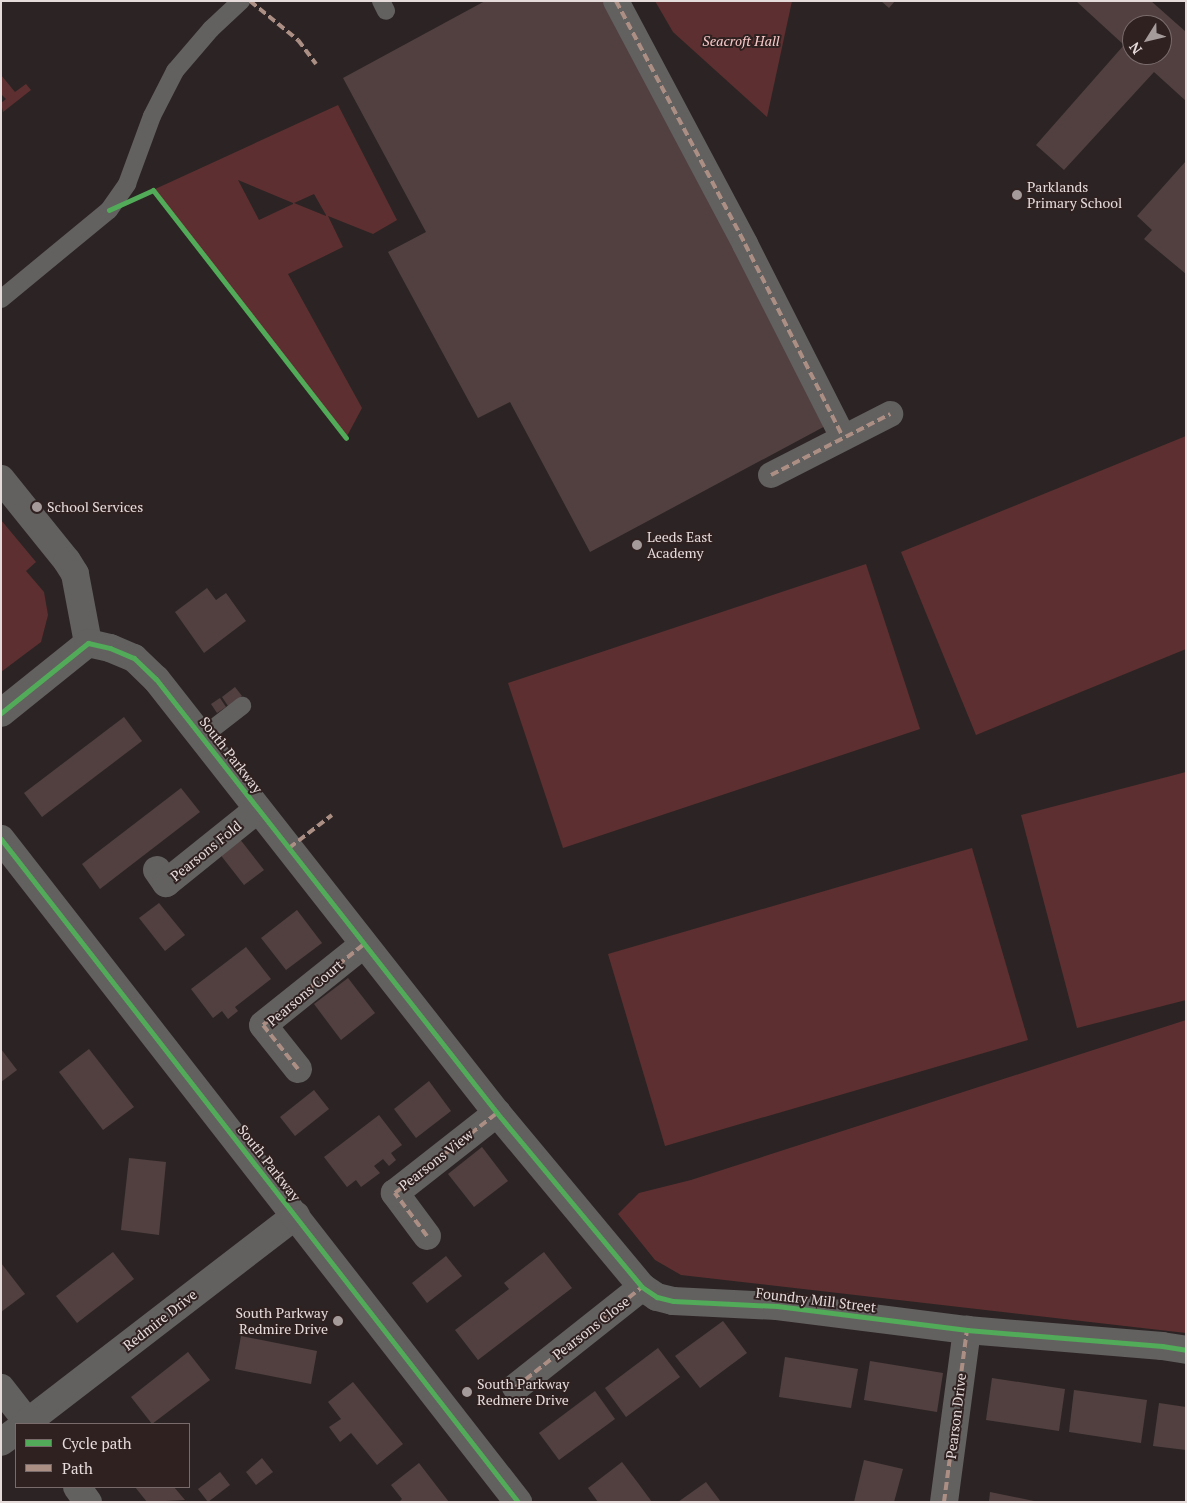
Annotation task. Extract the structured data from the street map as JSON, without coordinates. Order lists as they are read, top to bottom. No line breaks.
{"streets":{"street":["South Parkway","Pearsons Fold","Pearsons Court","Pearsons View","Foundry Mill Street","Redmire Drive","Pearsons Close","Pearson Drive"]},"crossings":[["South Parkway","Pearsons Fold"],["South Parkway","Pearsons Court"],["South Parkway","Pearsons View"],["South Parkway","Foundry Mill Street"],["South Parkway","Redmire Drive"],["Pearsons View","Foundry Mill Street"],["Foundry Mill Street","Pearsons Close"],["Foundry Mill Street","Pearson Drive"]],"parks":["Seacroft Hall"],"places":["Parklands Primary School","School Services","Leeds East Academy","South Parkway Redmire Drive","South Parkway Redmere Drive"],"legend":["Cycle path","Path"],"north":"bottom left"}
